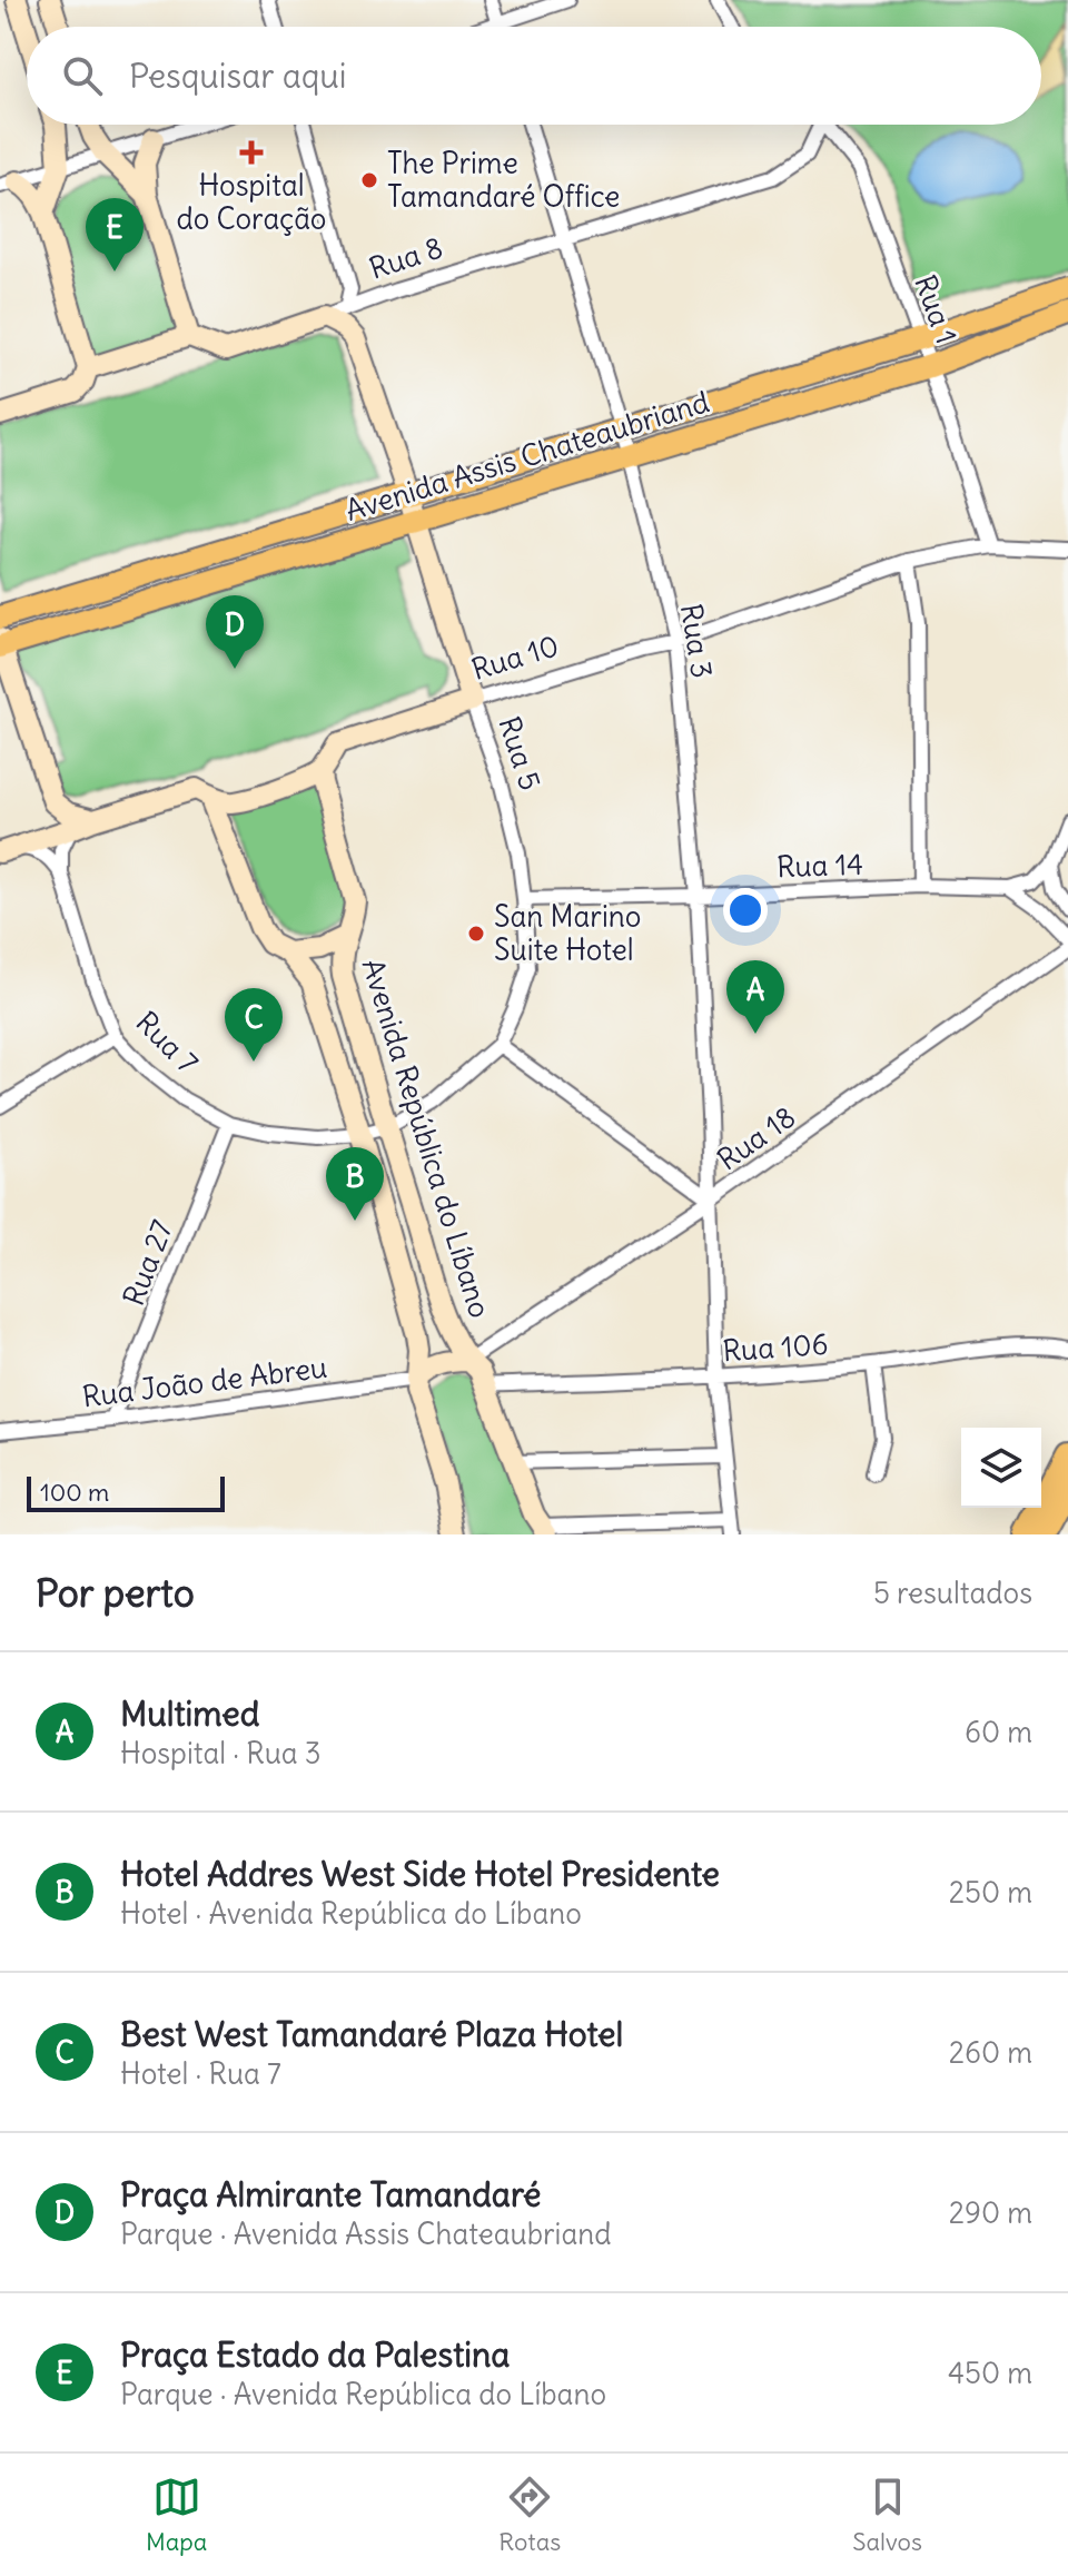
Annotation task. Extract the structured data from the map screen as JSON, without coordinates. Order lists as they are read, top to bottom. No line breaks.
{"streets":{"main road":["Rua 8","Avenida Assis Chateaubriand","Rua 10","Rua 5","Avenida República do Líbano"],"street":["Rua 1","Rua 3","Rua 14","Rua 7","Rua 18","Rua 27","Rua 106","Rua João de Abreu"]},"crossings":[["Rua 8","Rua 3"],["Rua 8","Rua 5"],["Rua 1","Avenida Assis Chateaubriand"],["Rua 1","Rua 10"],["Avenida Assis Chateaubriand","Rua 3"],["Avenida Assis Chateaubriand","Rua 5"],["Rua 3","Rua 10"],["Rua 3","Rua 14"],["Rua 3","Rua 18"],["Rua 3","Rua 106"],["Rua 10","Rua 5"],["Rua 10","Rua 7"],["Rua 10","Avenida República do Líbano"],["Rua 5","Rua 14"],["Rua 5","Rua 7"],["Rua 5","Avenida República do Líbano"],["Rua 7","Avenida República do Líbano"],["Rua 7","Rua 27"],["Avenida República do Líbano","Rua 18"],["Avenida República do Líbano","Rua 106"],["Rua 27","Rua João de Abreu"]],"places":{"health":["Hospital do Coração"],"other":["The Prime Tamandaré Office","San Marino Suite Hotel"]},"scale_bar":"100 m","page":{"search":"Pesquisar aqui","pins":["E","D","A","C","B"],"scale":"100 m","heading":["Por perto","5 resultados"],"list":[{"mark":"A","name":"Multimed","note":"Hospital · Rua 3","value":"60 m"},{"mark":"B","name":"Hotel Addres West Side Hotel Presidente","note":"Hotel · Avenida República do Líbano","value":"250 m"},{"mark":"C","name":"Best West Tamandaré Plaza Hotel","note":"Hotel · Rua 7","value":"260 m"},{"mark":"D","name":"Praça Almirante Tamandaré","note":"Parque · Avenida Assis Chateaubriand","value":"290 m"},{"mark":"E","name":"Praça Estado da Palestina","note":"Parque · Avenida República do Líbano","value":"450 m"}],"nav":["Mapa","Rotas","Salvos"]}}
